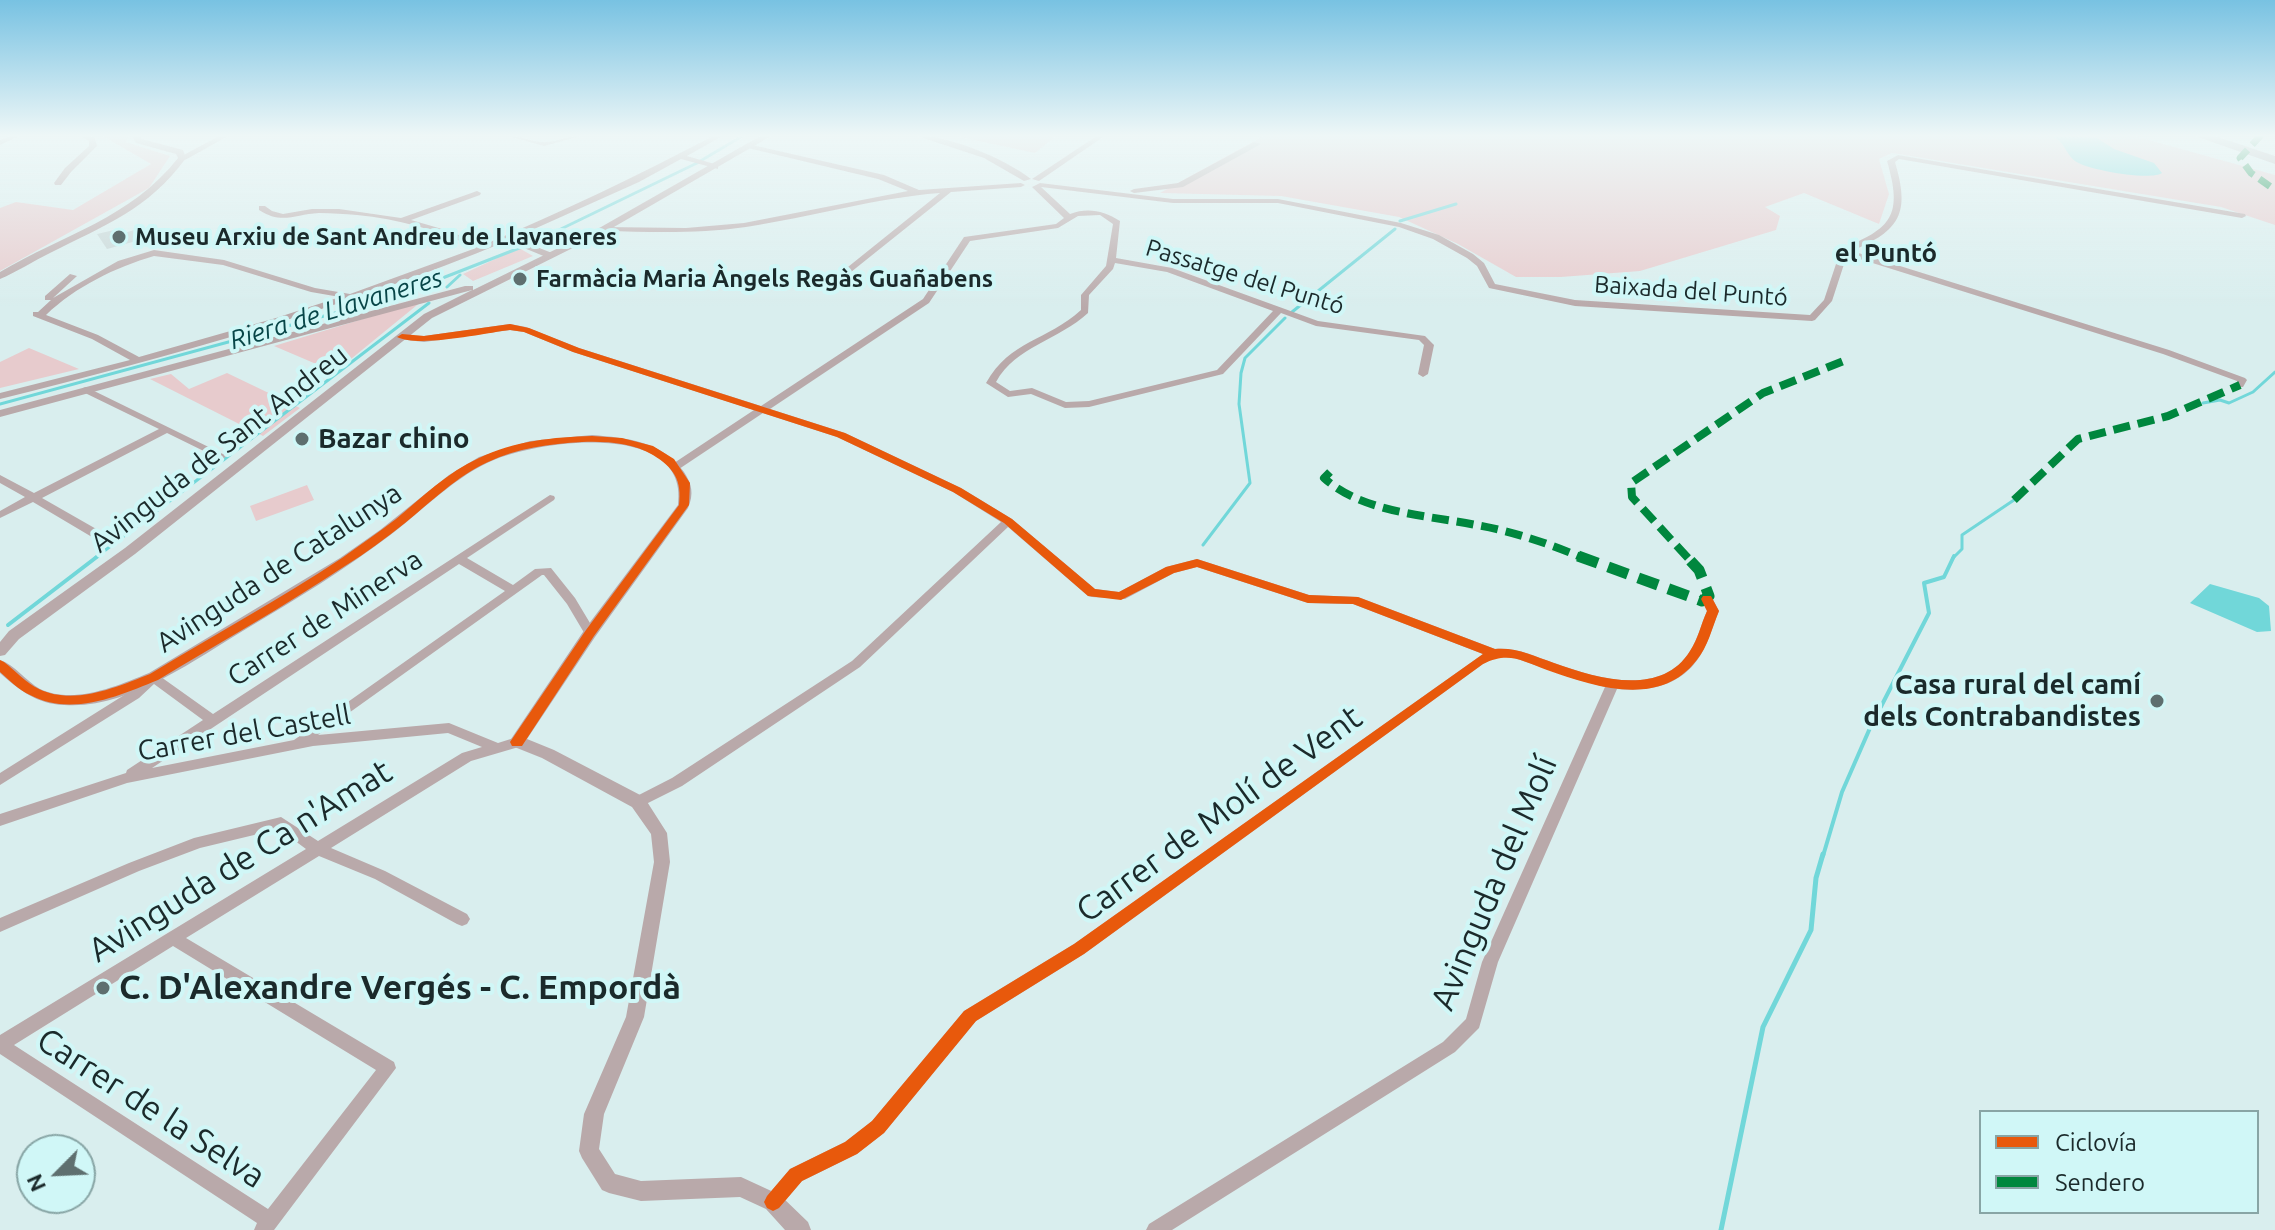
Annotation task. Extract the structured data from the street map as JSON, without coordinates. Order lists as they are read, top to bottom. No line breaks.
{"streets":{"street":["Passatge del Puntó","Baixada del Puntó","Avinguda de Sant Andreu","Avinguda de Catalunya","Carrer de Minerva","Carrer del Castell","Carrer de Molí de Vent","Avinguda de Ca n'Amat","Avinguda del Molí","Carrer de la Selva"]},"crossings":[["Carrer de Minerva","Carrer del Castell"],["Carrer del Castell","Avinguda de Ca n'Amat"],["Avinguda de Ca n'Amat","Carrer de la Selva"]],"districts":["el Puntó"],"water":["Riera de Llavaneres"],"places":["Museu Arxiu de Sant Andreu de Llavaneres","Farmàcia Maria Àngels Regàs Guañabens","Bazar chino","Casa rural del camí dels Contrabandistes","C. D'Alexandre Vergés - C. Empordà"],"legend":["Ciclovía","Sendero"],"north":"bottom left"}
